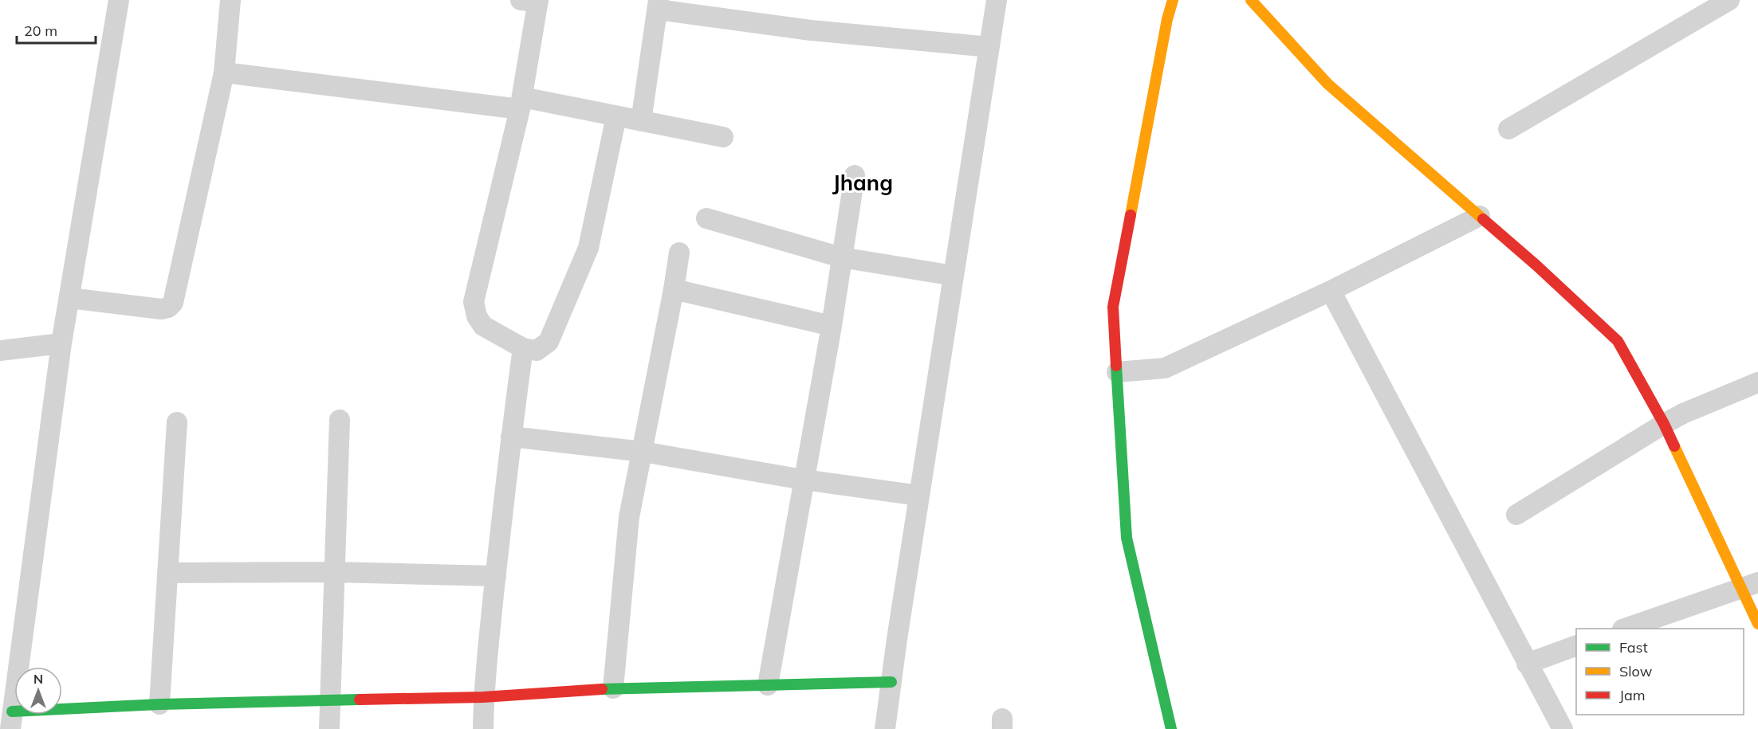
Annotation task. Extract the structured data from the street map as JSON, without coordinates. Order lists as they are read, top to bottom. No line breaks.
{"districts":["Jhang"],"legend":["Fast","Slow","Jam"],"scale_bar":"20 m","north":"top"}
